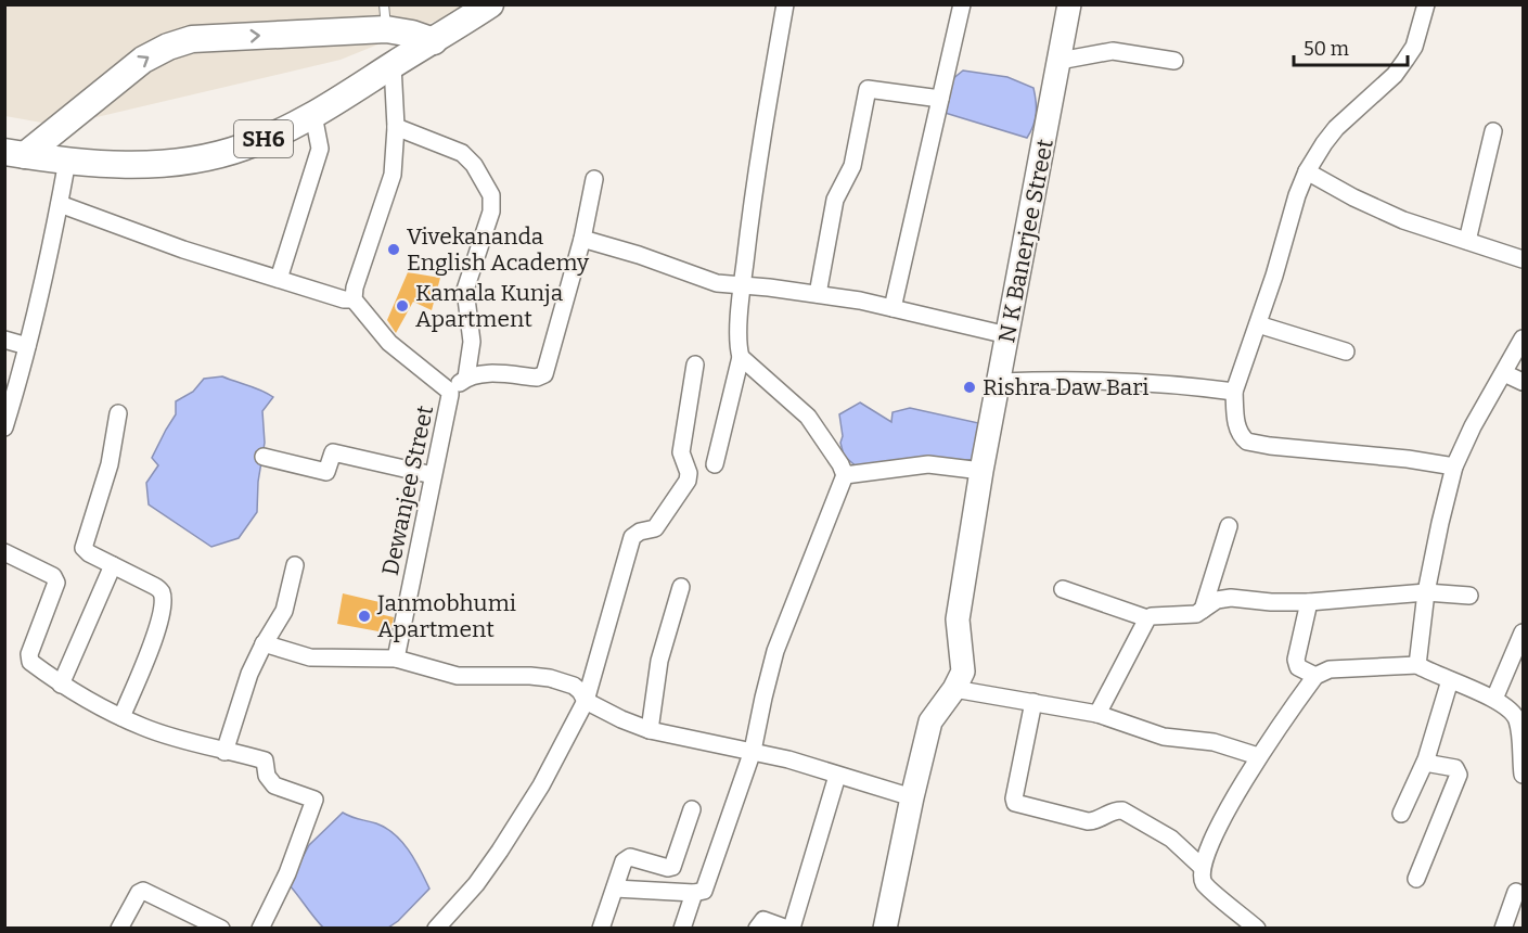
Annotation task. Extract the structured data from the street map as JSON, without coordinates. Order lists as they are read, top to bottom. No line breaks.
{"streets":{"main road":["SH6"],"street":["N K Banerjee Street","Dewanjee Street"]},"places":["Vivekananda English Academy","Kamala Kunja Apartment","Rishra Daw Bari","Janmobhumi Apartment"],"scale_bar":"50 m"}
